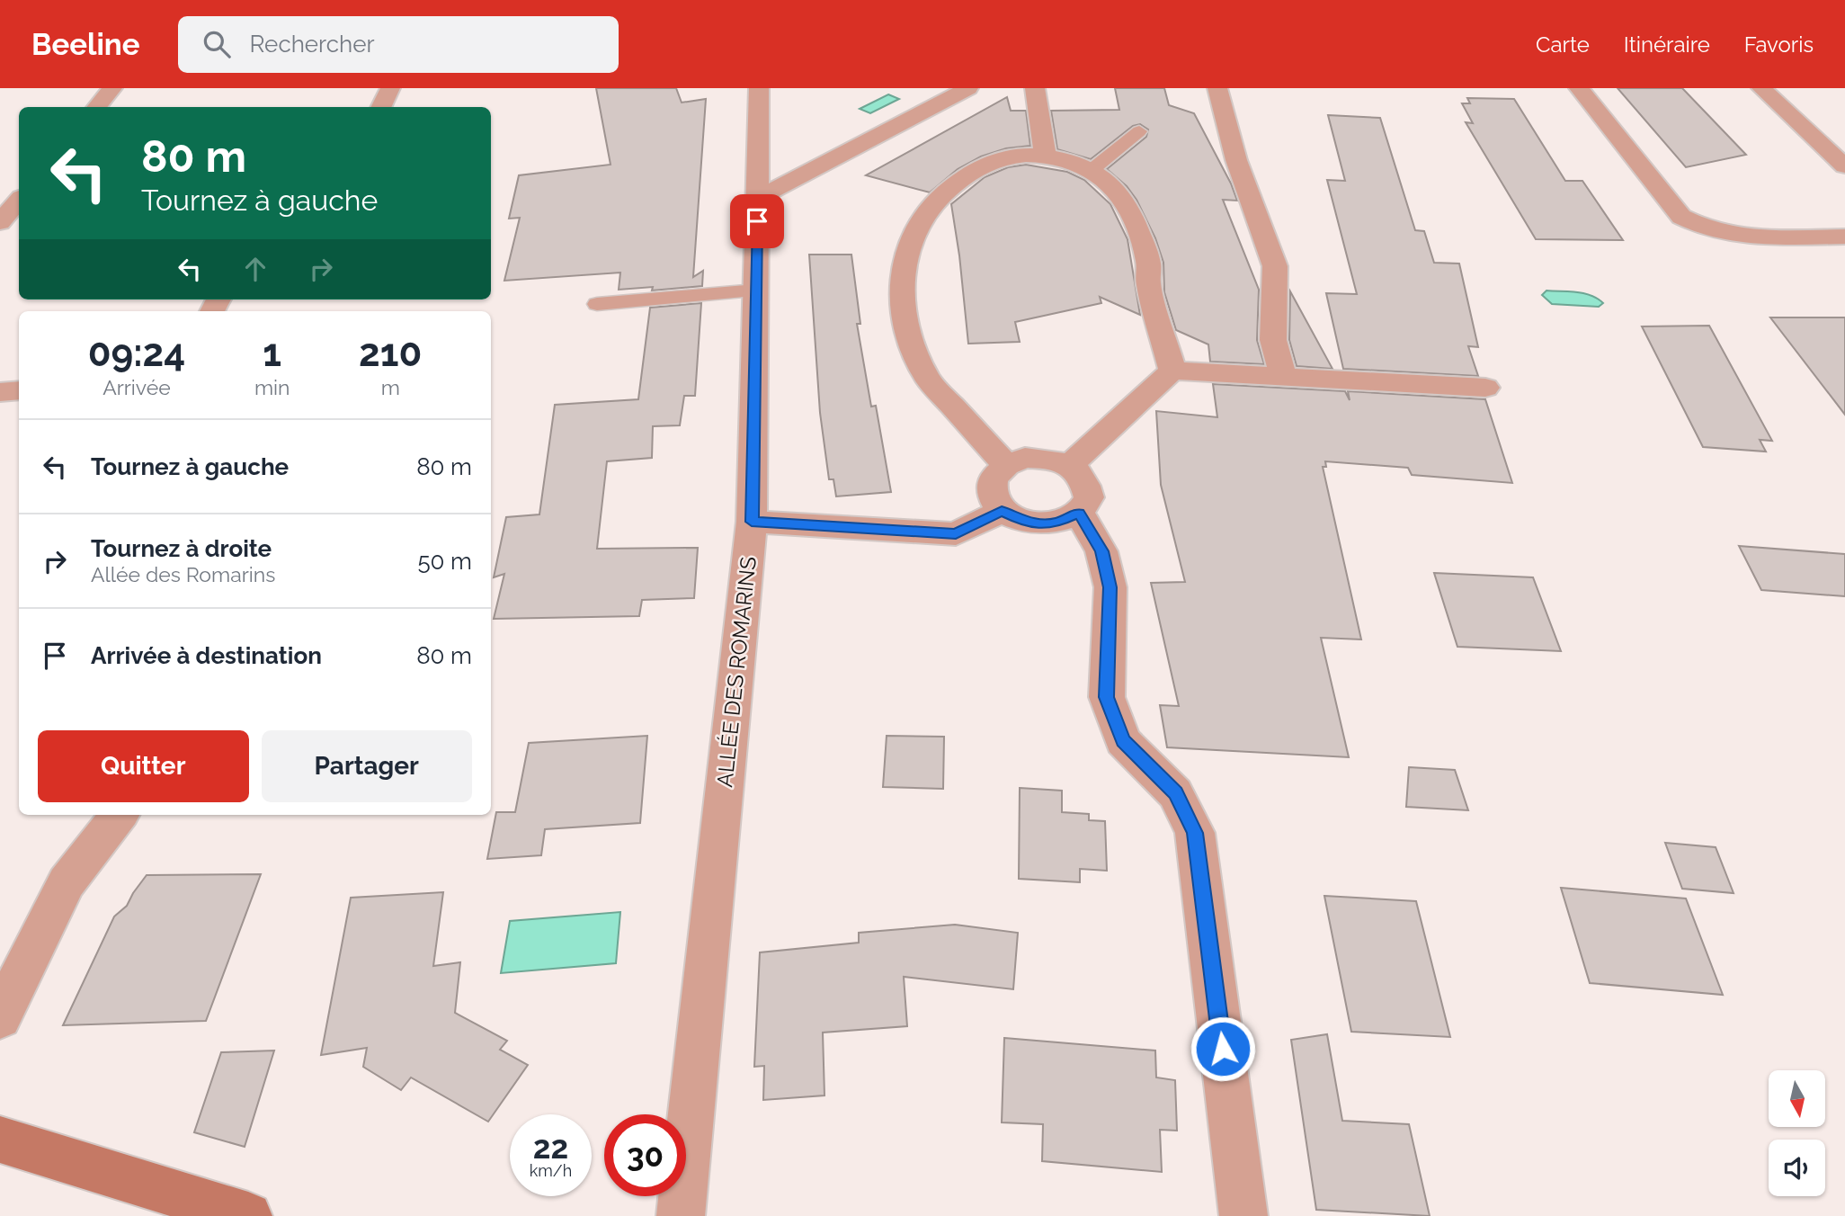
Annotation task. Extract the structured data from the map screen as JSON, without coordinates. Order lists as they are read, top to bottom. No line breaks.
{"streets":{"street":["ALLÉE DES ROMARINS"]},"north":"bottom","page":{"header":"Beeline","search":"Rechercher","nav":["Carte","Itinéraire","Favoris"],"turn":["80 m","Tournez à gauche"],"eta":["09:24","Arrivée","1","min","210","m"],"list":[{"name":"Tournez à gauche","value":"80 m"},{"name":"Tournez à droite","note":"Allée des Romarins","value":"50 m"},{"name":"Arrivée à destination","value":"80 m"}],"buttons":["Quitter","Partager"],"speed":"22 km/h","limit":"30"}}
